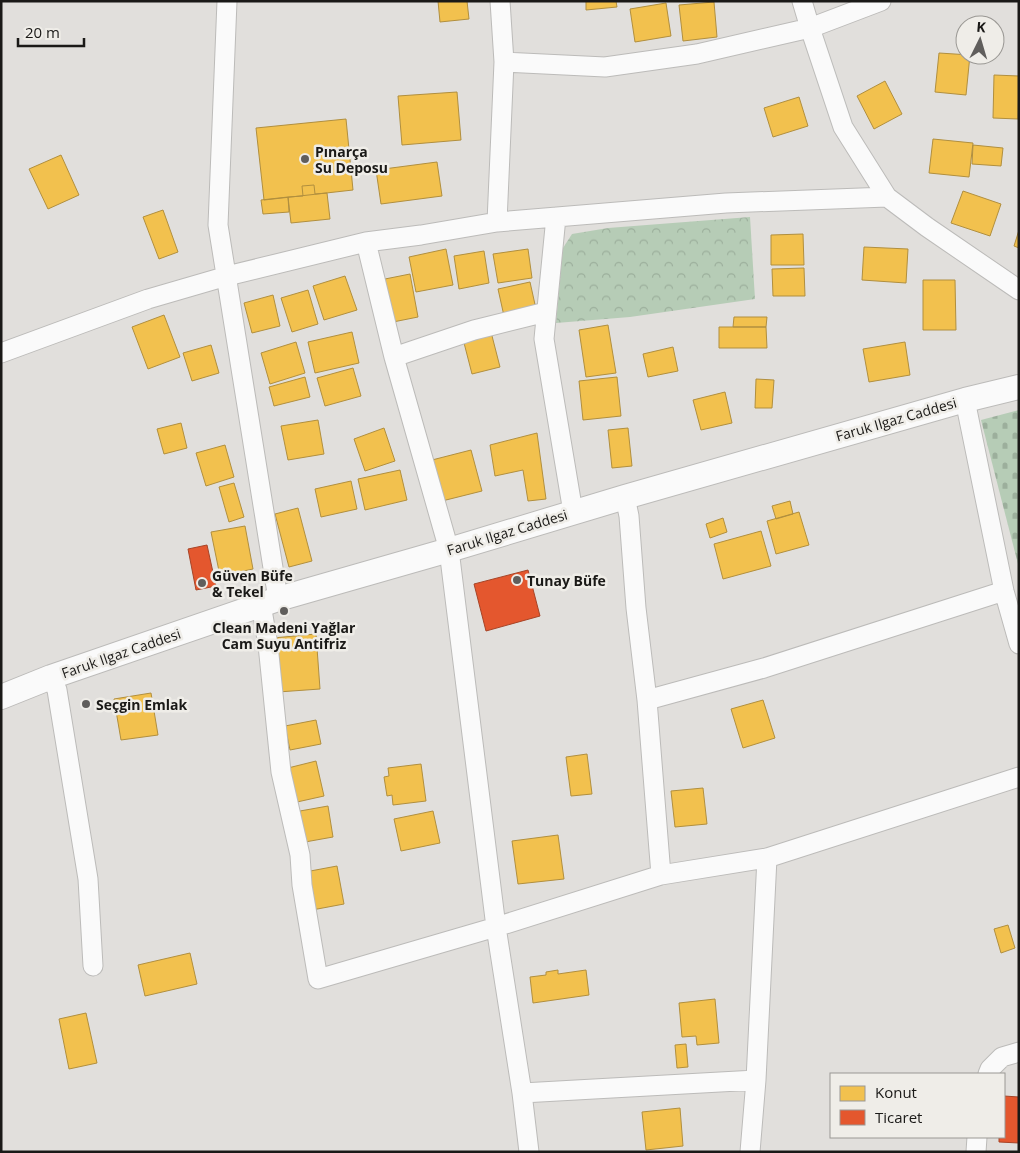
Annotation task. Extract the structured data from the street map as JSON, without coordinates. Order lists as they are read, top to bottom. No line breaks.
{"streets":{"street":["Faruk Ilgaz Caddesi"]},"places":["Pınarça Su Deposu","Tunay Büfe","Güven Büfe & Tekel","Clean Madeni Yağlar Cam Suyu Antifriz","Seçgin Emlak"],"legend":["Konut","Ticaret"],"scale_bar":"20 m","north":"top"}
